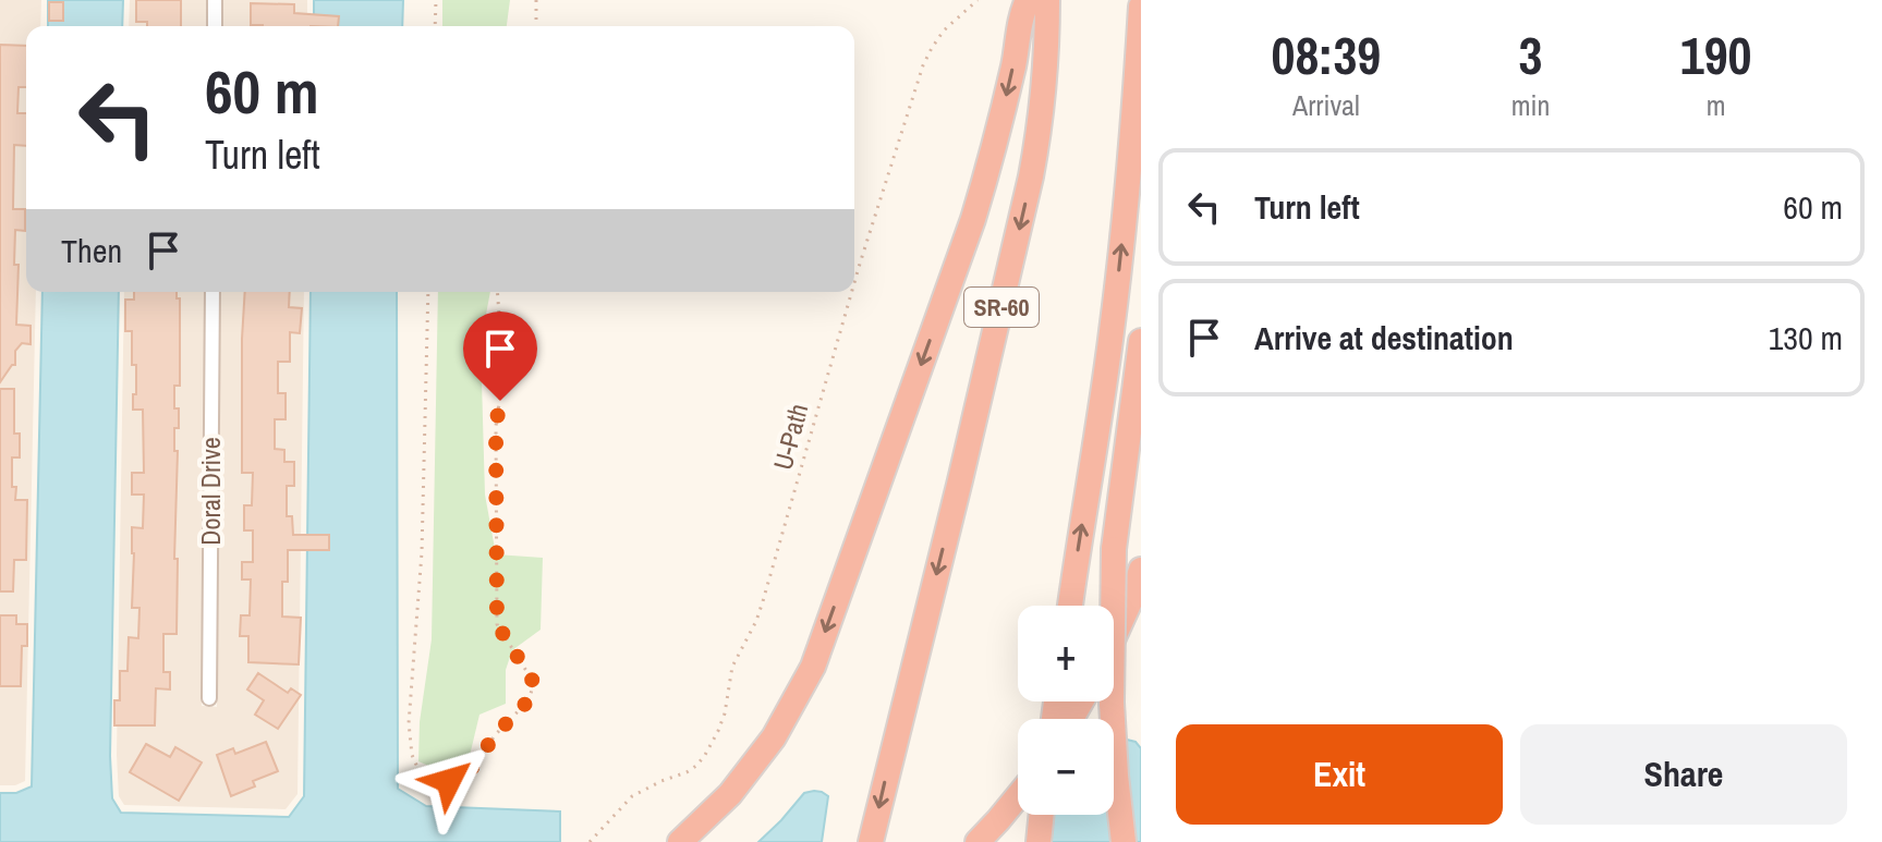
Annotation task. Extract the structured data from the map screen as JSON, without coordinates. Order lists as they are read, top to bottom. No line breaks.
{"streets":{"highway":["SR-60"],"street":["Doral Drive"],"path":["U-Path"]},"page":{"eta":["08:39","Arrival","3","min","190","m"],"turn":["60 m","Turn left"],"list":[{"name":"Turn left","value":"60 m"},{"name":"Arrive at destination","value":"130 m"}],"then":"Then","map_buttons":["+","−"],"buttons":["Exit","Share"]}}
